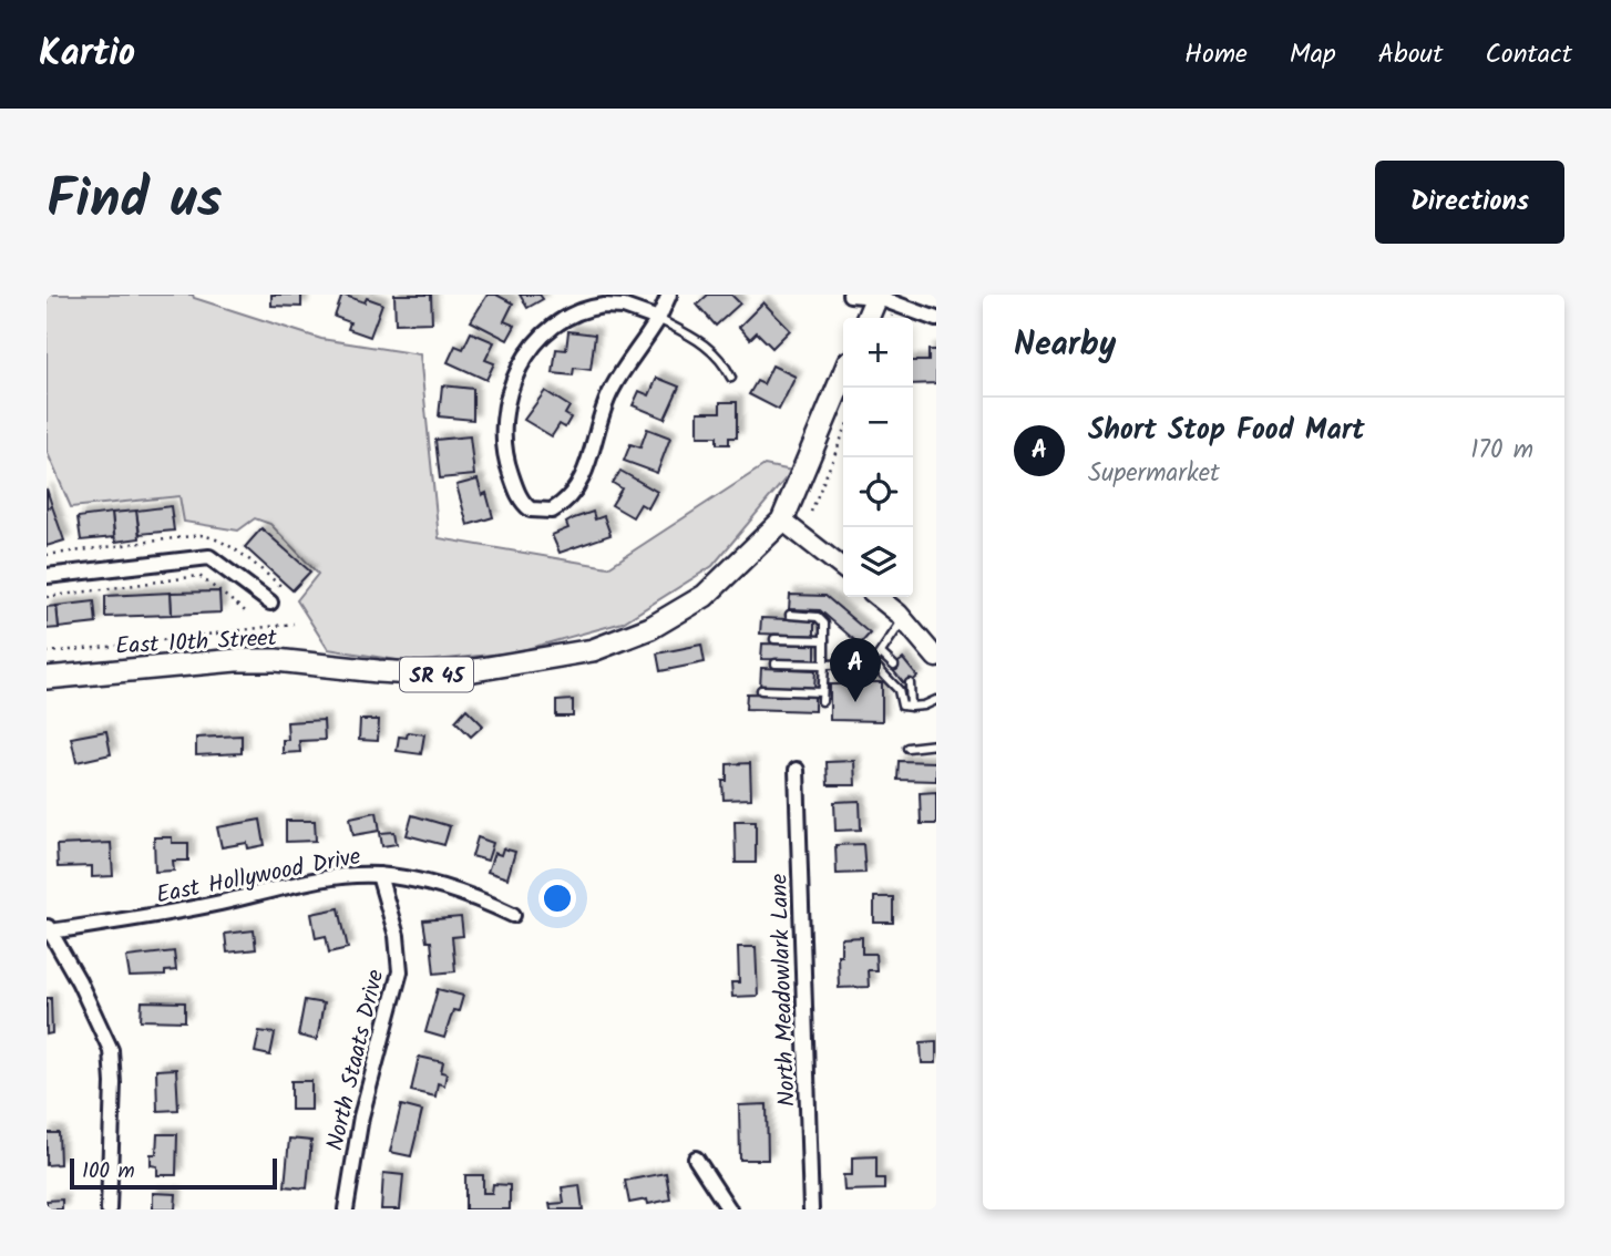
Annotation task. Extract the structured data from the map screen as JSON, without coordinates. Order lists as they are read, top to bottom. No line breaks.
{"streets":{"main road":["East 10th Street","SR 45"],"street":["East Hollywood Drive","North Meadowlark Lane","North Staats Drive"]},"crossings":[["East Hollywood Drive","North Staats Drive"]],"scale_bar":"100 m","page":{"header":"Kartio","nav":["Home","Map","About","Contact"],"title":"Find us","buttons":"Directions","heading":"Nearby","map_buttons":["+","−"],"list":[{"mark":"A","name":"Short Stop Food Mart","note":"Supermarket","value":"170 m"}],"pins":"A","scale":"100 m"}}
